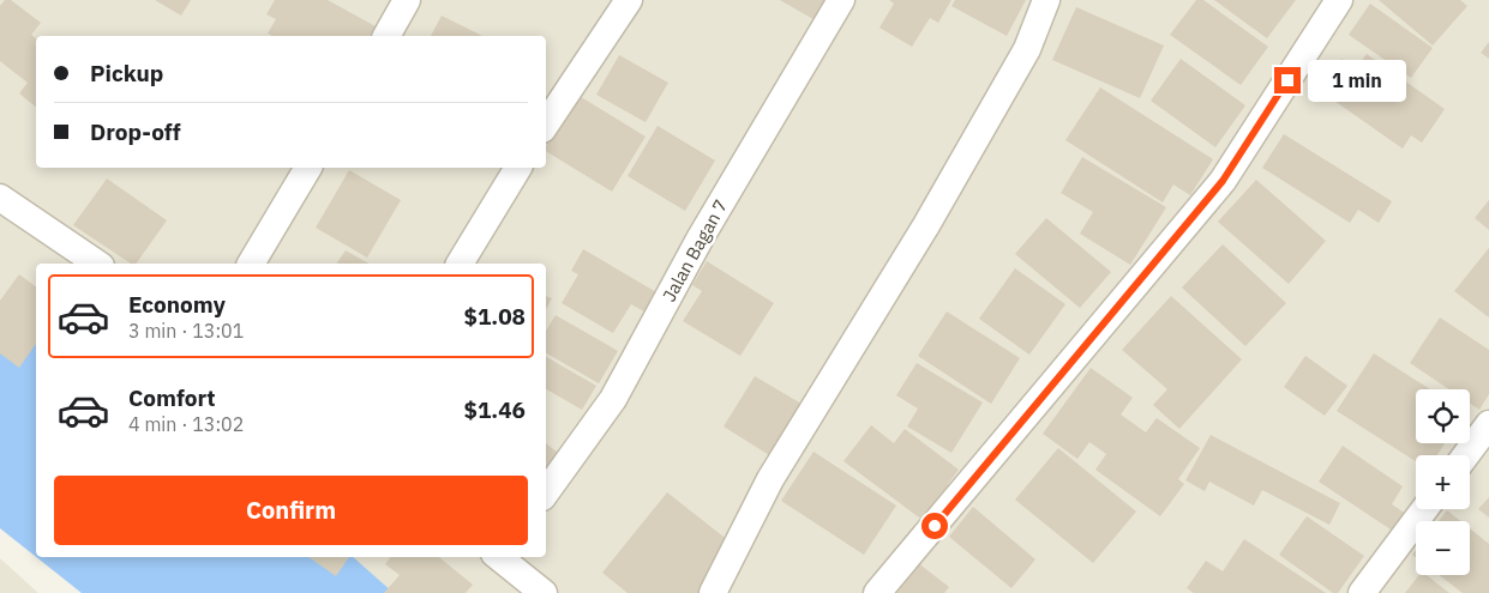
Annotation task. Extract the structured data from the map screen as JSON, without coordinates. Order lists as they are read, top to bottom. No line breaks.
{"streets":{"street":["Jalan Bagan 7"]},"page":{"banner":["Pickup","Drop-off"],"bubble":"1 min","list":[{"name":"Economy","note":"3 min · 13:01","value":"$1.08"},{"name":"Comfort","note":"4 min · 13:02","value":"$1.46"}],"map_buttons":["+","−"],"buttons":"Confirm"}}
